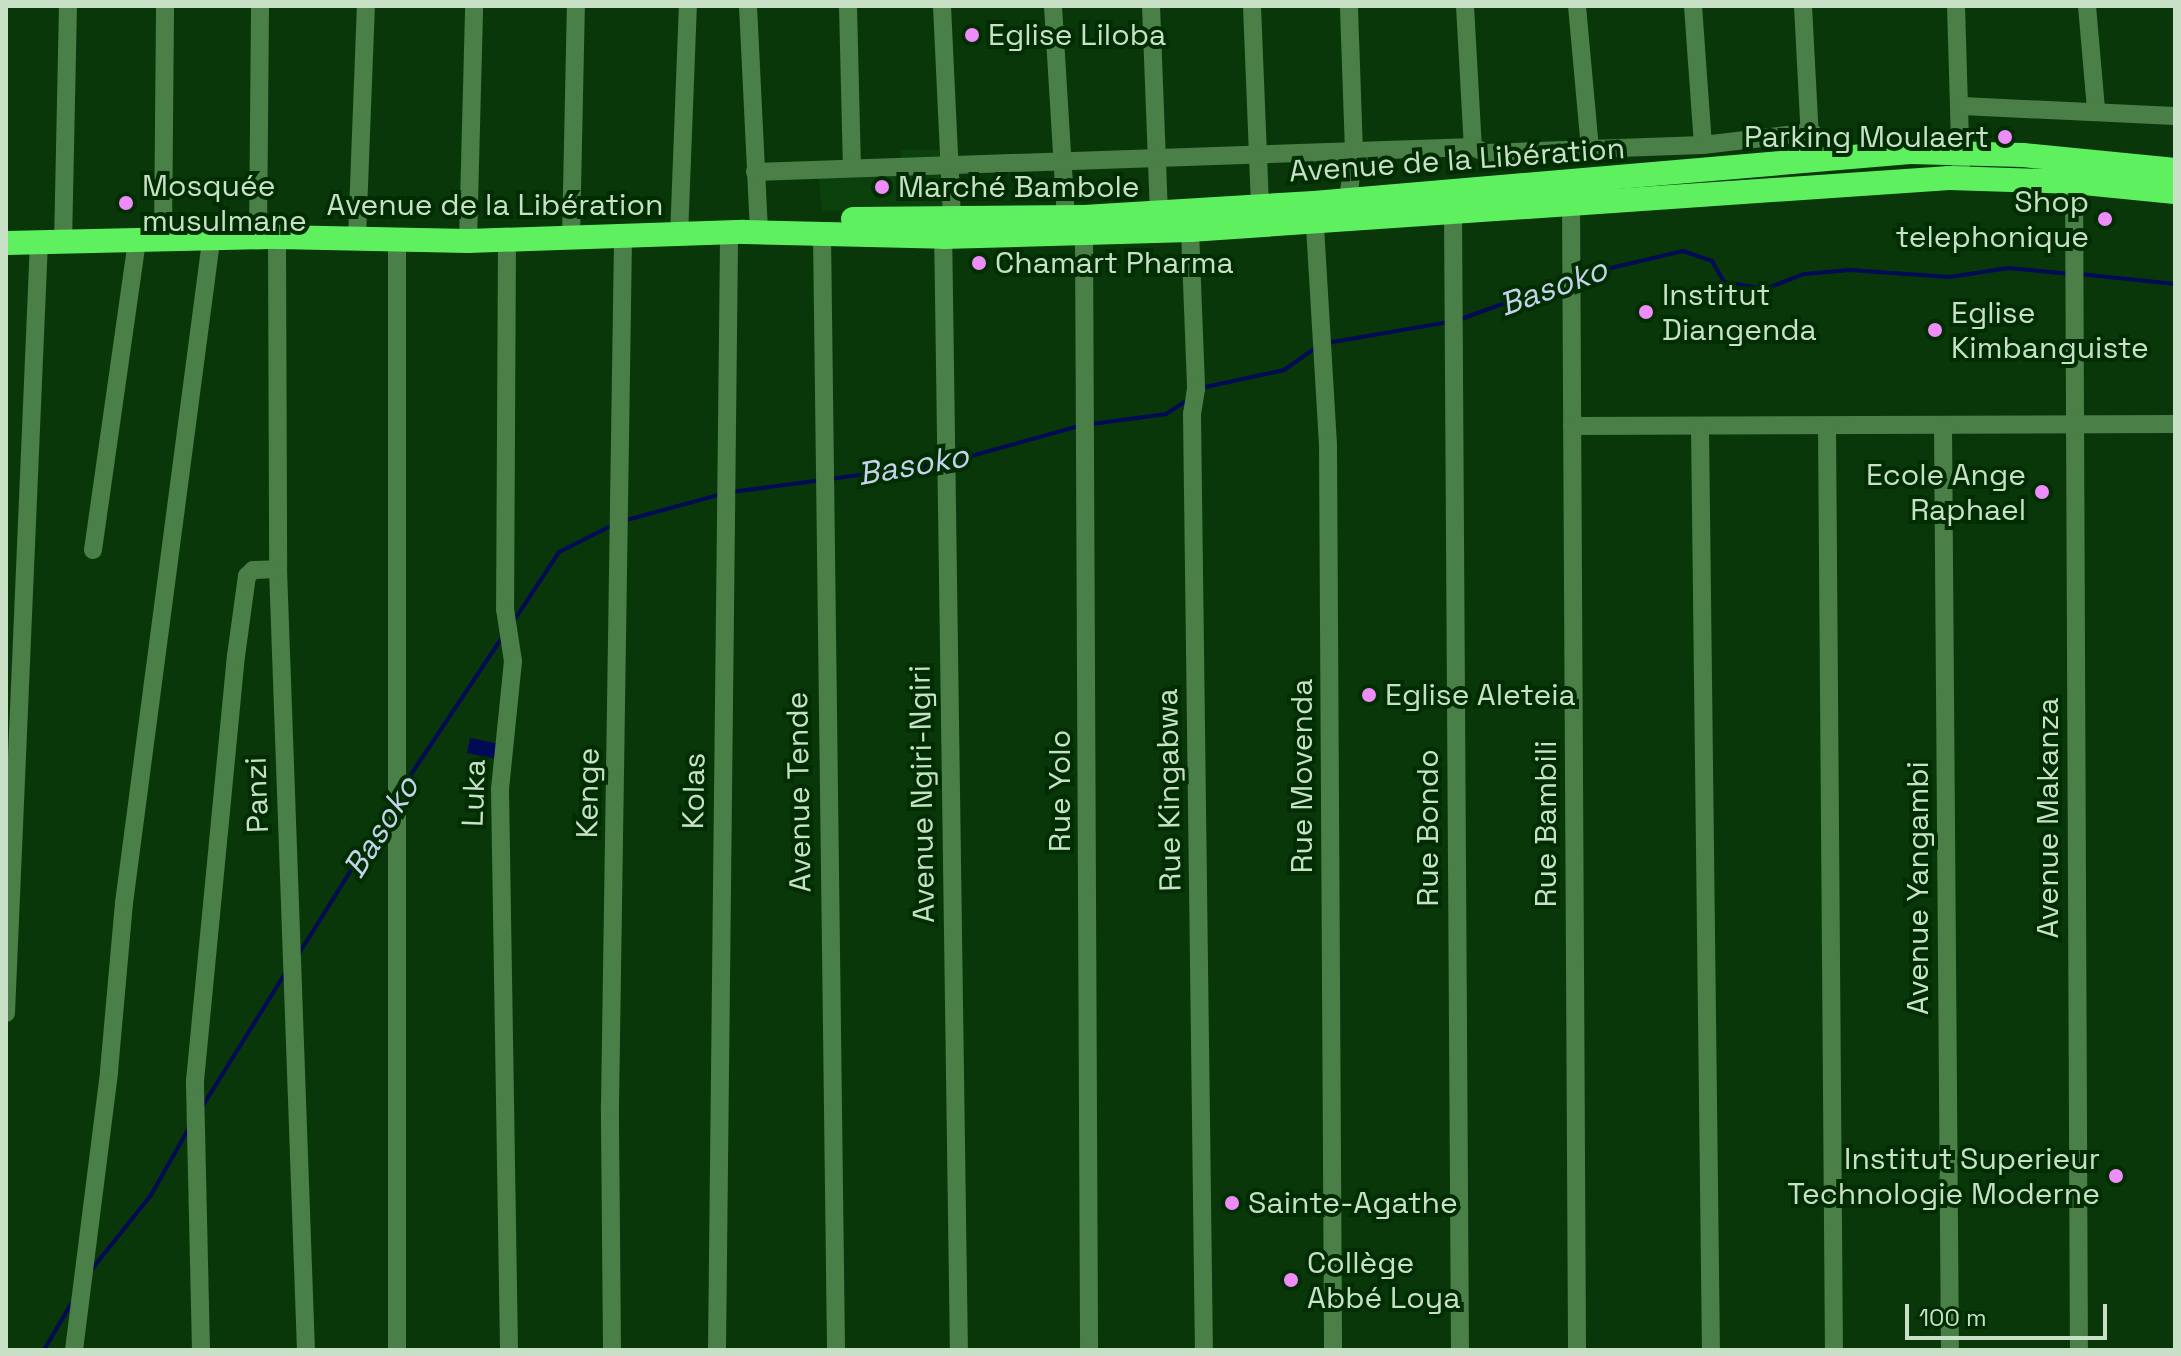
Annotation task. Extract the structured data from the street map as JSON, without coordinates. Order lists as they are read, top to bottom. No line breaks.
{"streets":{"highway":["Avenue de la Libération"],"street":["Rue Movenda","Rue Kingabwa","Kolas","Rue Yolo","Avenue Tende","Luka","Kenge","Avenue Ngiri-Ngiri","Panzi","Avenue Makanza","Rue Bambili","Rue Bondo","Avenue Yangambi"]},"crossings":[["Avenue de la Libération","Rue Movenda"],["Avenue de la Libération","Rue Kingabwa"],["Avenue de la Libération","Kolas"],["Avenue de la Libération","Rue Yolo"],["Avenue de la Libération","Avenue Tende"],["Avenue de la Libération","Luka"],["Avenue de la Libération","Kenge"],["Avenue de la Libération","Avenue Ngiri-Ngiri"],["Avenue de la Libération","Panzi"],["Avenue de la Libération","Avenue Makanza"],["Avenue de la Libération","Rue Bambili"],["Avenue de la Libération","Rue Bondo"]],"water":["Basoko"],"places":["Eglise Liloba","Parking Moulaert","Marché Bambole","Mosquée musulmane","Shop telephonique","Chamart Pharma","Institut Diangenda","Eglise Kimbanguiste","Ecole Ange Raphael","Eglise Aleteia","Institut Superieur Technologie Moderne","Sainte-Agathe","Collège Abbé Loya"],"scale_bar":"100 m"}
